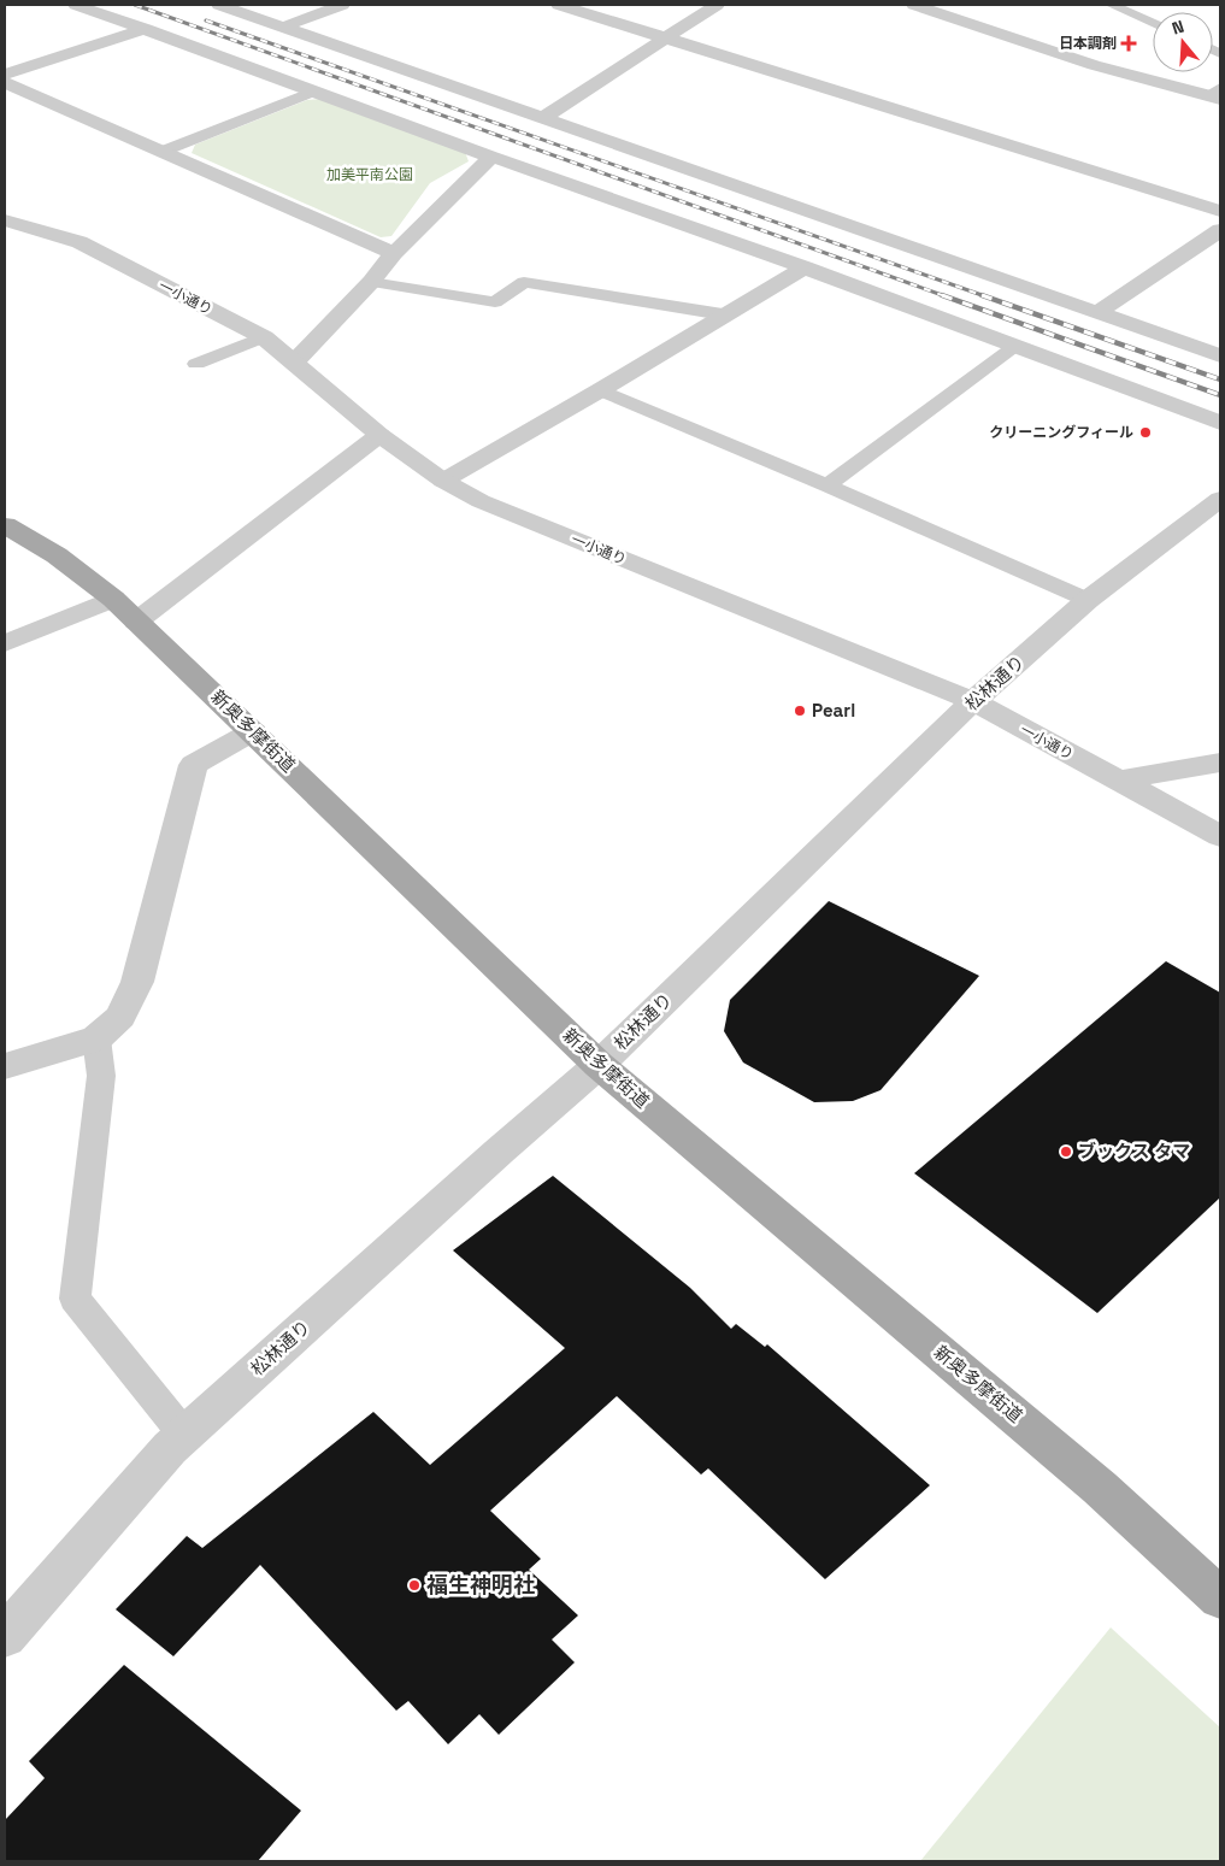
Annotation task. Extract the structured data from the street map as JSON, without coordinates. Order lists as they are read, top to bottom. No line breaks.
{"streets":{"main road":["新奥多摩街道"],"street":["一小通り","松林通り"]},"crossings":[["一小通り","松林通り"],["松林通り","新奥多摩街道"]],"parks":["加美平南公園"],"places":{"health":["日本調剤"],"other":["クリーニングフィール","Pearl","ブックス タマ","福生神明社"]},"north":"top"}
